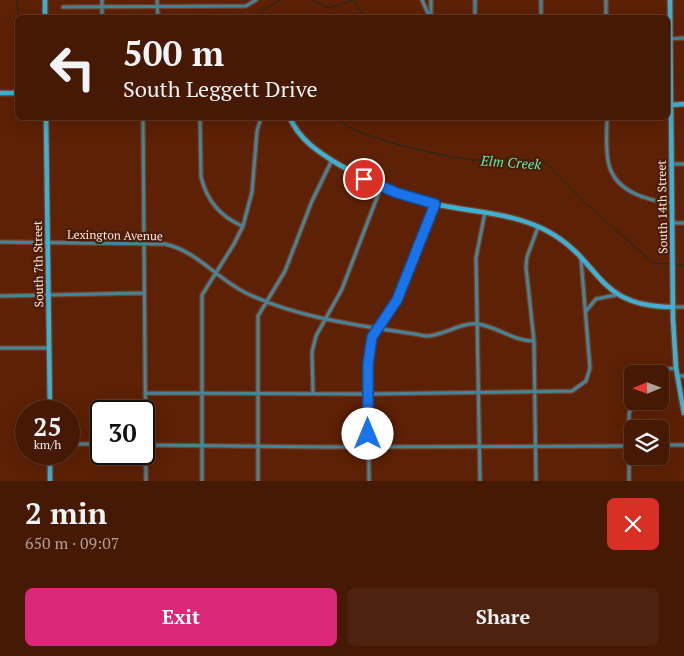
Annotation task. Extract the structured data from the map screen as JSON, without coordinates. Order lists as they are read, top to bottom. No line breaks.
{"streets":{"main road":["South 14th Street","South 7th Street"],"street":["Lexington Avenue"]},"crossings":[["Lexington Avenue","South 7th Street"]],"water":["Elm Creek"],"north":"left","page":{"turn":["500 m","South Leggett Drive"],"speed":"25 km/h","limit":"30","heading":["2 min","650 m · 09:07"],"buttons":["Exit","Share"]}}
